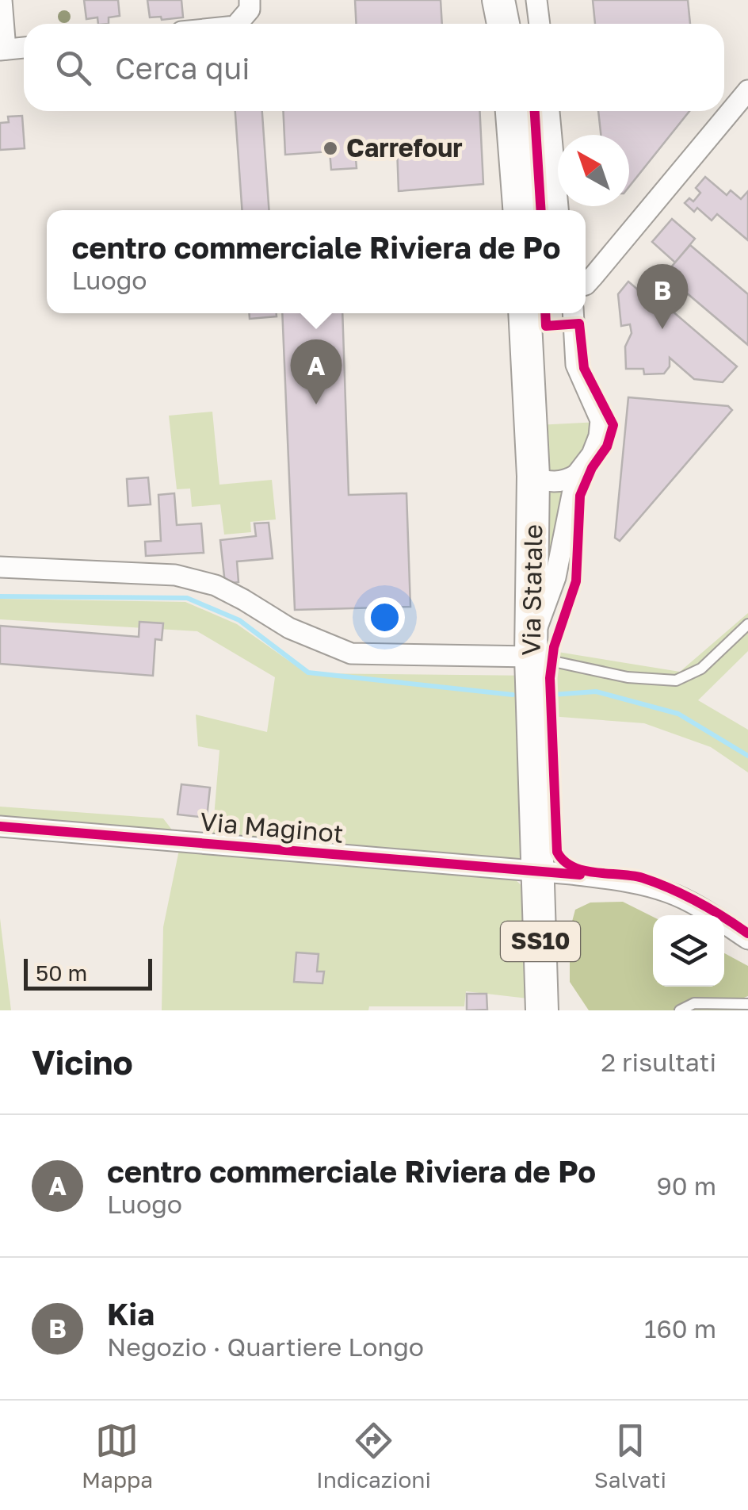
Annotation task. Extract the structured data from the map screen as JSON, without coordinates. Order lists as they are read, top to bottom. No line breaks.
{"streets":{"main road":["Via Statale","SS10"],"street":["Via Maginot"]},"crossings":[["Via Statale","Via Maginot"],["Via Statale","SS10"],["Via Maginot","SS10"]],"places":["Carrefour"],"scale_bar":"50 m","north":"top left","page":{"search":"Cerca qui","popup":["centro commerciale Riviera de Po","Luogo"],"pins":["B","A"],"scale":"50 m","heading":["Vicino","2 risultati"],"list":[{"mark":"A","name":"centro commerciale Riviera de Po","note":"Luogo","value":"90 m"},{"mark":"B","name":"Kia","note":"Negozio · Quartiere Longo","value":"160 m"}],"nav":["Mappa","Indicazioni","Salvati"]}}
